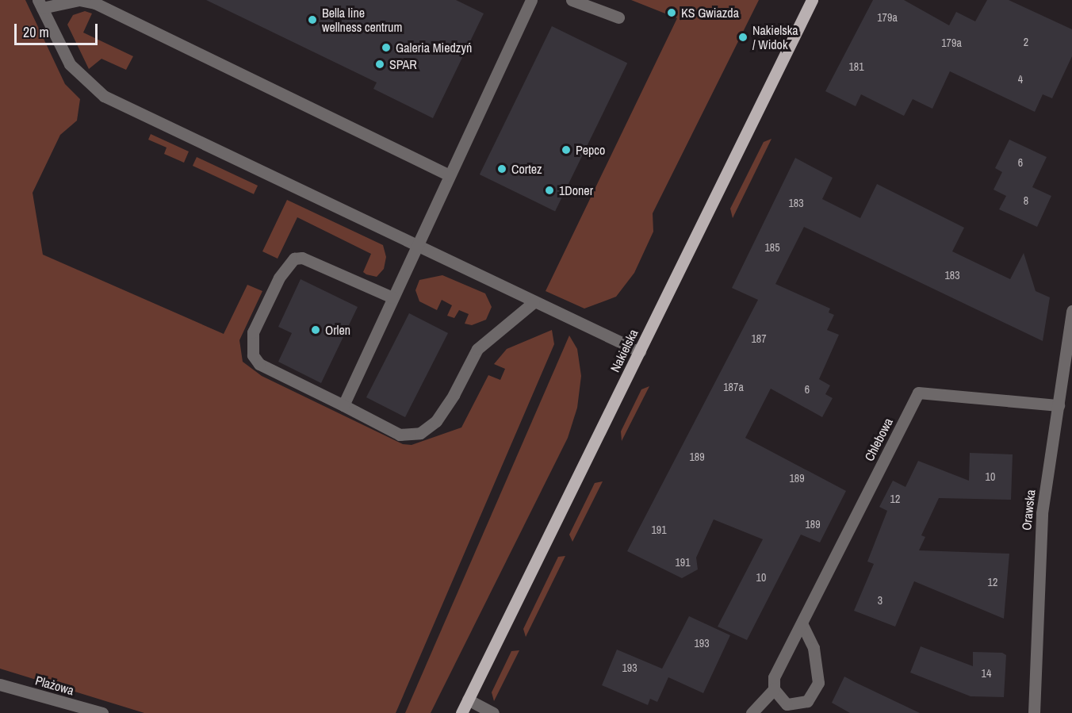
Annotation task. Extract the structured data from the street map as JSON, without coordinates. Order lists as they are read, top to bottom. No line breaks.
{"streets":{"main road":["Nakielska"],"street":["Chlebowa","Orawska","Plażowa"]},"crossings":[["Chlebowa","Orawska"]],"places":["KS Gwiazda","Bella line wellness centrum","Nakielska / Widok","Galeria Miedzyń","SPAR","Pepco","Cortez","1Doner","Orlen"],"house_numbers":["179a","2","179a","181","4","6","8","183","185","183","187","187a","6","189","10","189","12","189","191","191","10","12","3","193","193","14"],"scale_bar":"20 m"}
